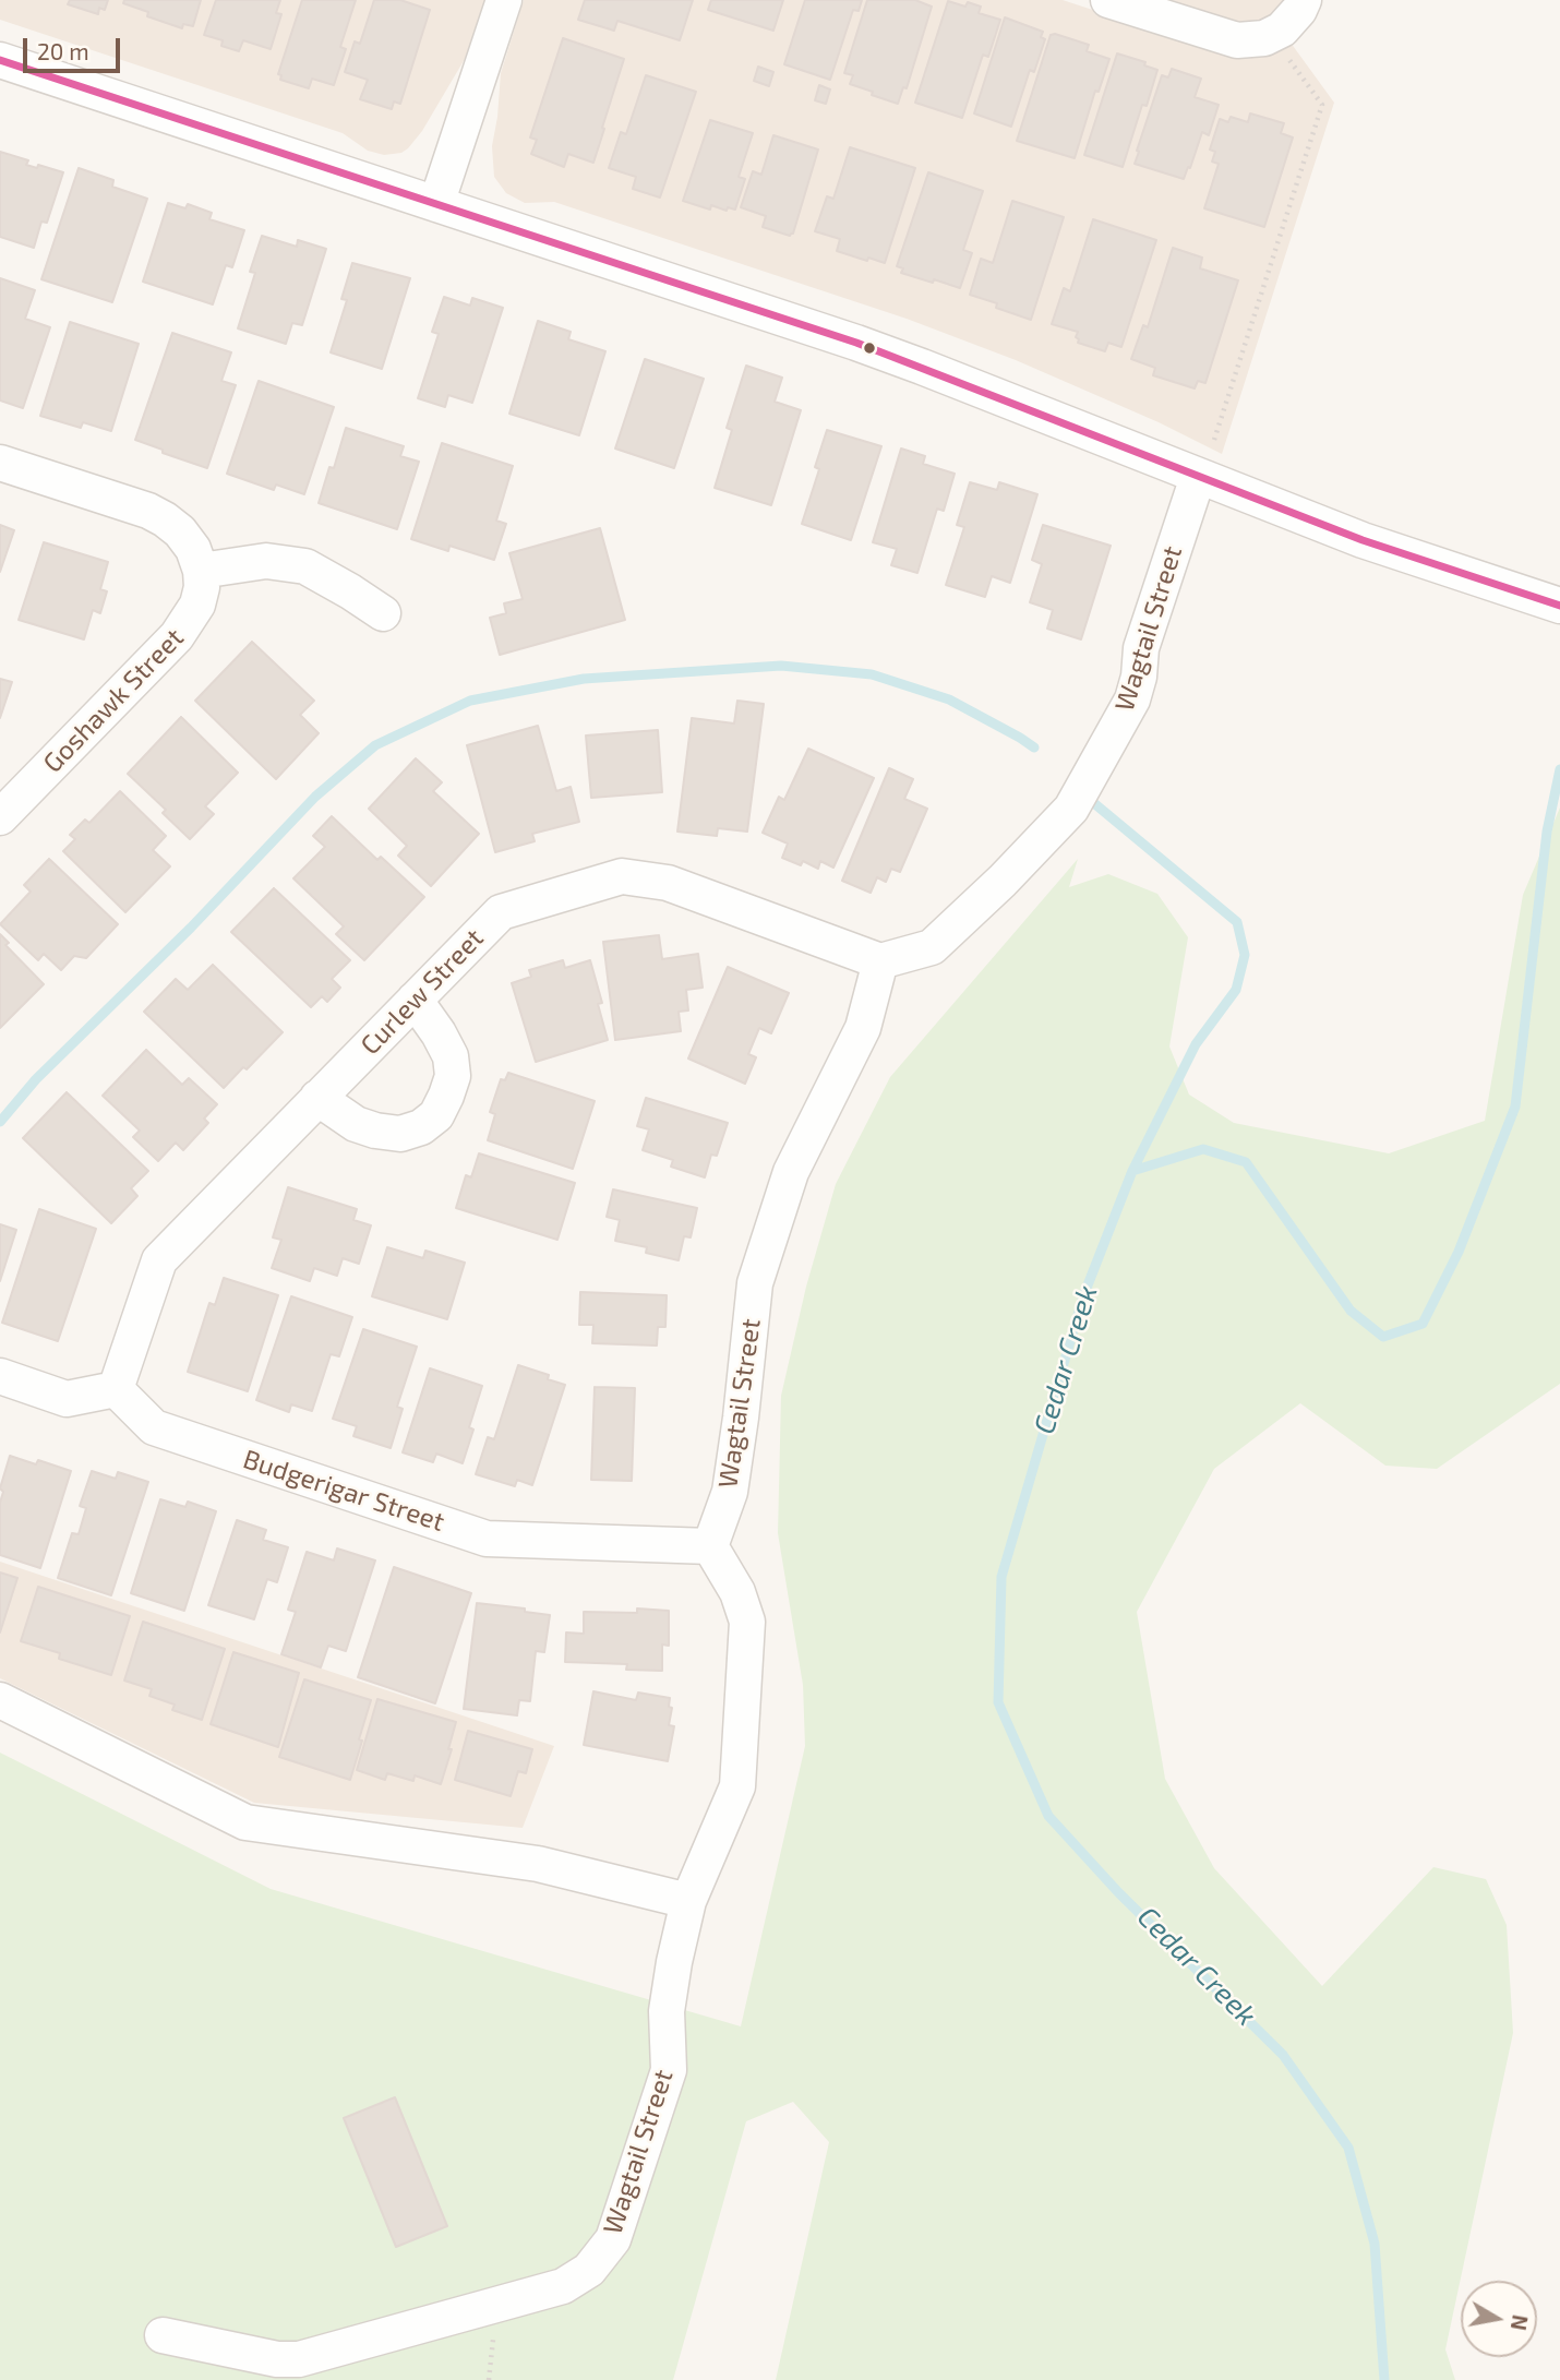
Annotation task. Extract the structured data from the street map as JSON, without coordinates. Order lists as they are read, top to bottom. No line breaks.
{"streets":{"street":["Wagtail Street","Goshawk Street","Curlew Street","Budgerigar Street"]},"crossings":[["Wagtail Street","Curlew Street"],["Wagtail Street","Budgerigar Street"],["Curlew Street","Budgerigar Street"]],"water":["Cedar Creek"],"scale_bar":"20 m","north":"right"}
